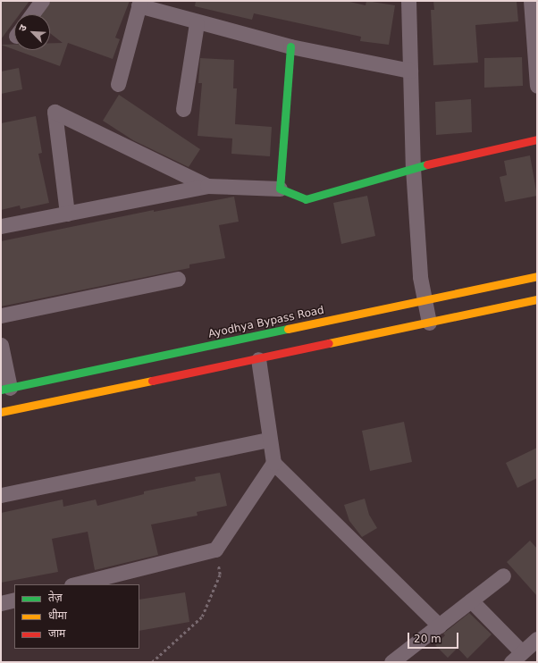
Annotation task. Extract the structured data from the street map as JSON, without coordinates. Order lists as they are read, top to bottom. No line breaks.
{"streets":{"main road":["Ayodhya Bypass Road"]},"legend":["तेज़","धीमा","जाम"],"scale_bar":"20 m","north":"top left"}
